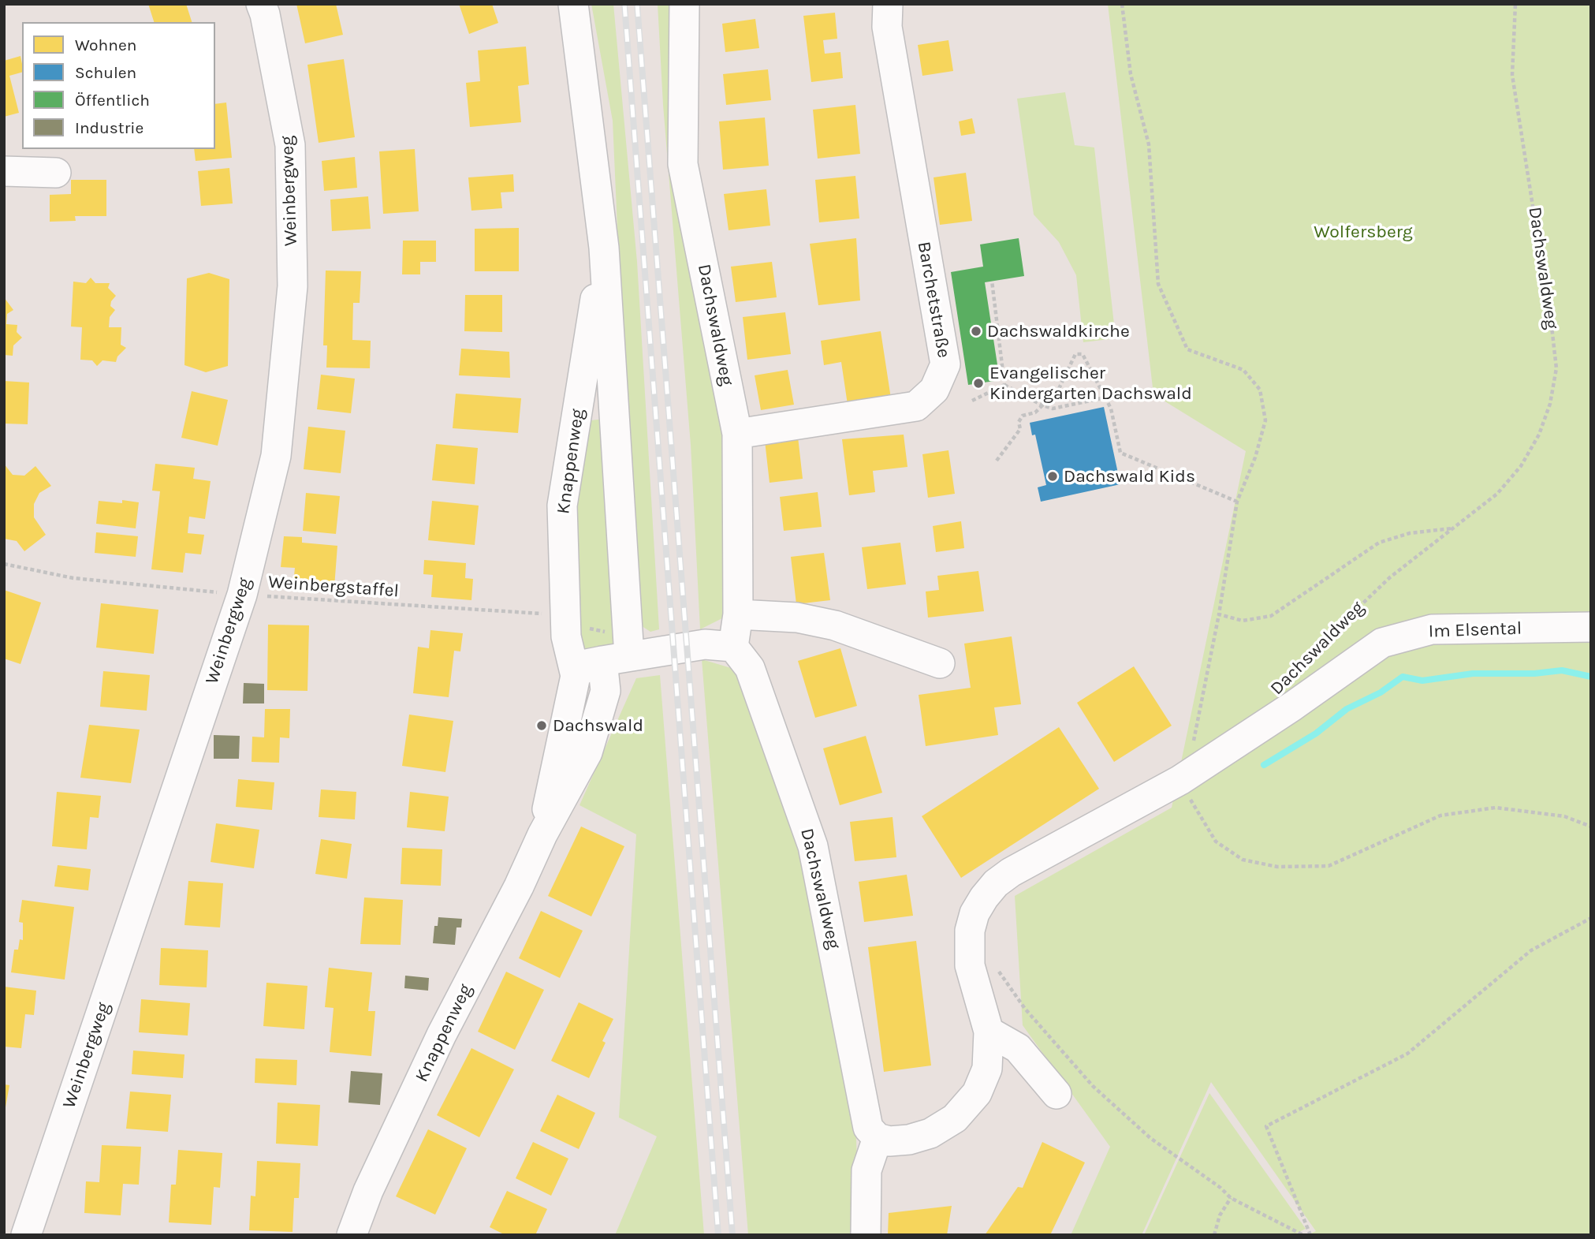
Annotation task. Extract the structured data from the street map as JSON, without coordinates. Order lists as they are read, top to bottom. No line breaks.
{"streets":{"street":["Weinbergweg","Dachswaldweg","Barchetstraße","Knappenweg","Im Elsental"],"path":["Weinbergstaffel"]},"crossings":[["Weinbergweg","Weinbergstaffel"],["Dachswaldweg","Barchetstraße"],["Knappenweg","Weinbergstaffel"]],"parks":["Wolfersberg"],"places":["Dachswaldkirche","Evangelischer Kindergarten Dachswald","Dachswald Kids","Dachswald"],"legend":["Wohnen","Schulen","Öffentlich","Industrie"]}
